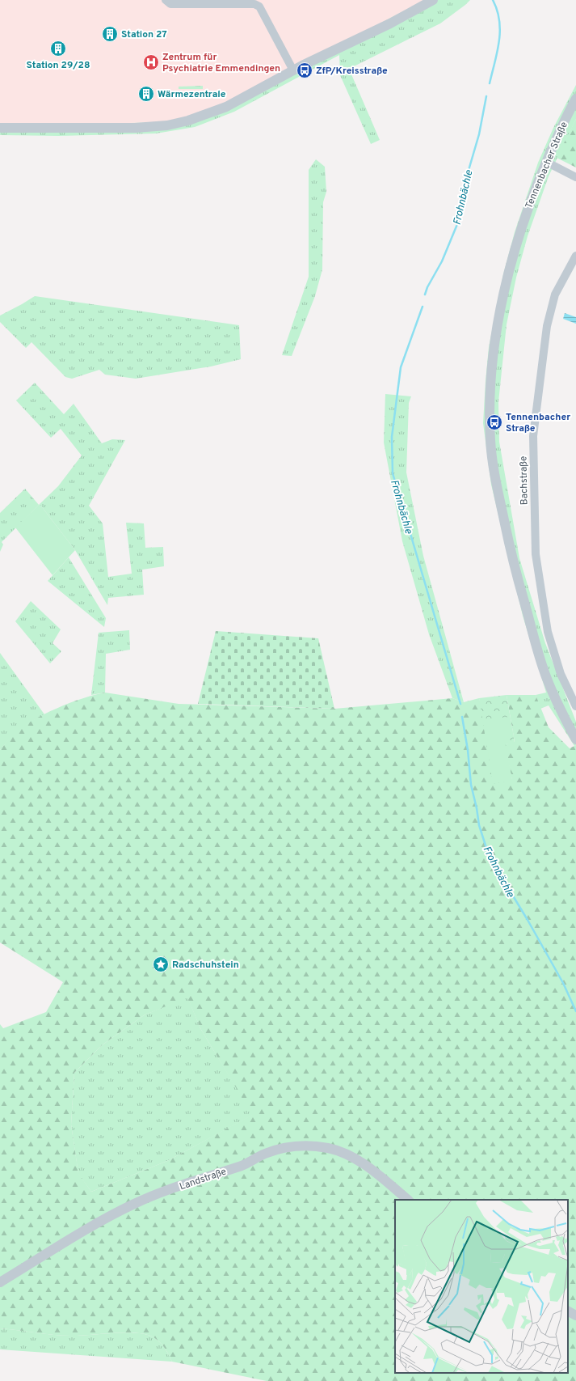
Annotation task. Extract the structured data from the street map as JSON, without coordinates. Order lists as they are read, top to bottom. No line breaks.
{"streets":{"street":["Tennenbacher Straße","Bachstraße","Landstraße"]},"water":["Frohnbächle"],"places":{"building":["Station 27","Station 29/28","Wärmezentrale"],"hospital":["Zentrum für Psychiatrie Emmendingen"],"bus stop":["ZfP/Kreisstraße","Tennenbacher Straße"],"place":["Radschuhstein"]}}
